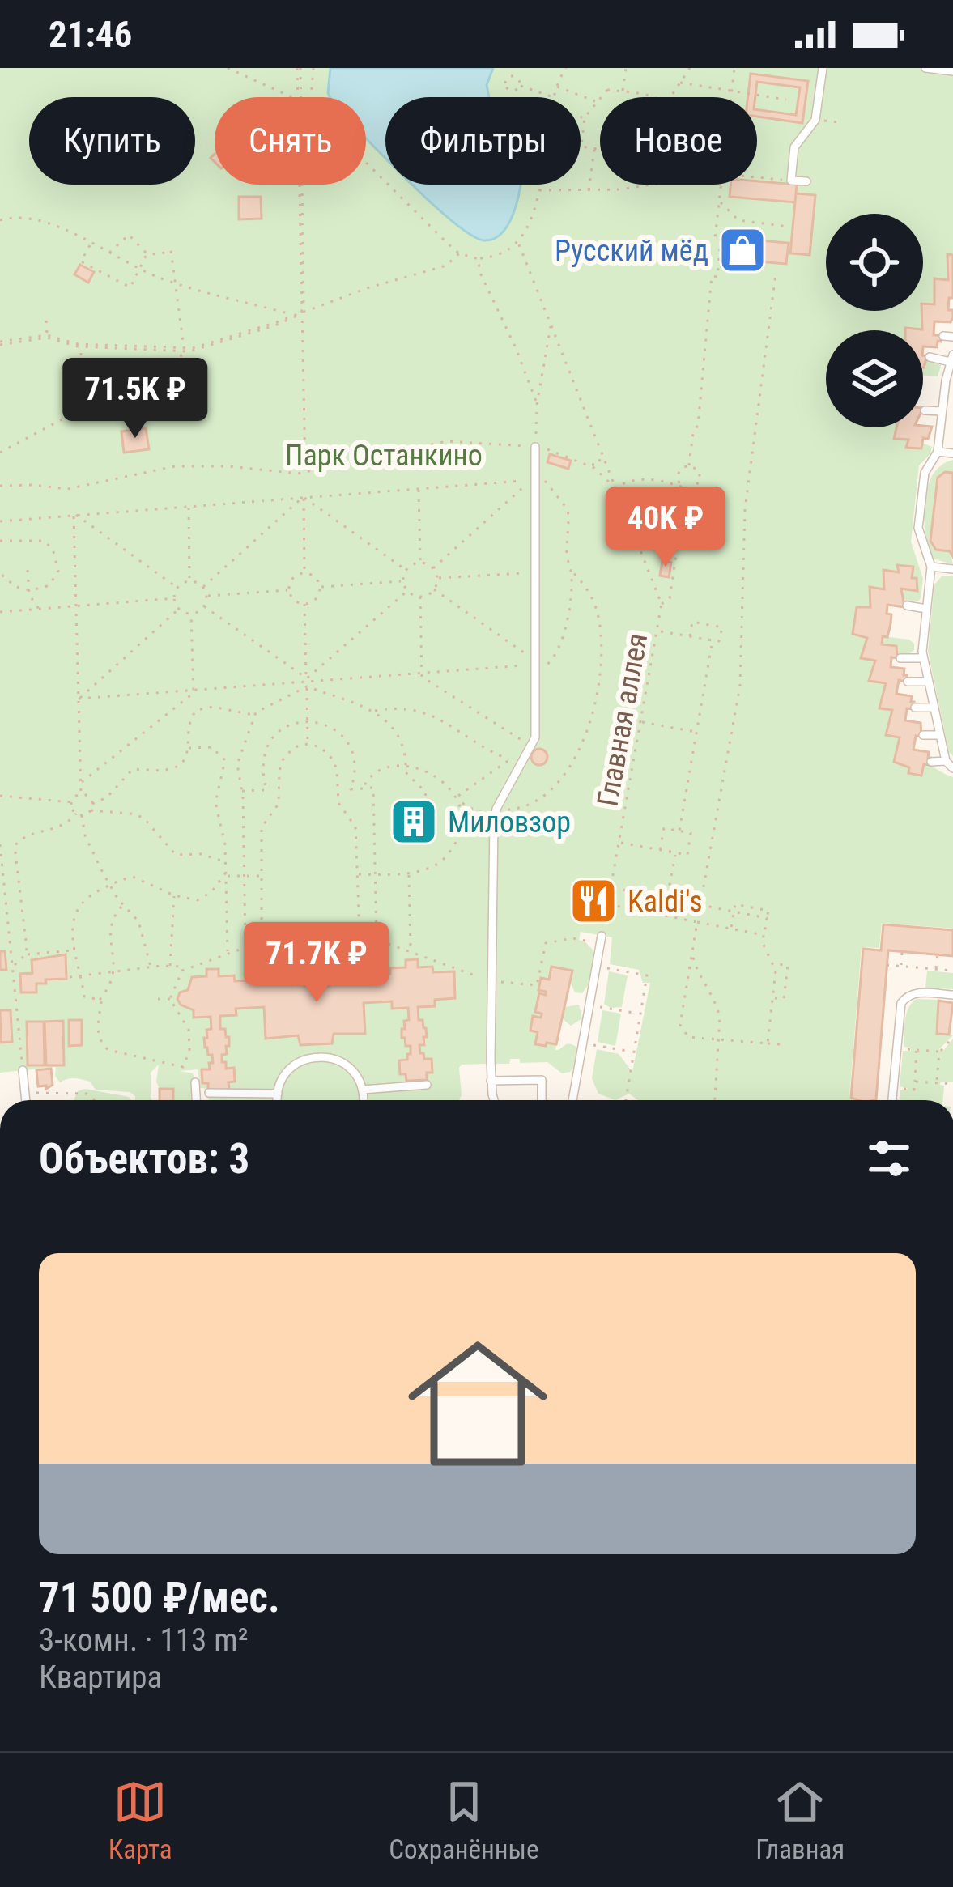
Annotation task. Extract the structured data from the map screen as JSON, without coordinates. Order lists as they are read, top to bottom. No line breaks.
{"streets":{"path":["Главная аллея"]},"parks":["Парк Останкино"],"places":{"shop":["Русский мёд"],"building":["Миловзор"],"restaurant":["Kaldi's"]},"page":{"status":"21:46","chip":["Купить","Снять","Фильтры","Новое"],"price":["71.5K ₽","40K ₽","71.7K ₽"],"heading":"Объектов: 3","list":[{"name":"71 500 ₽/мес.","note":"3-комн. · 113 m² · Квартира"}],"tabs":["Карта","Сохранённые","Главная"]}}
